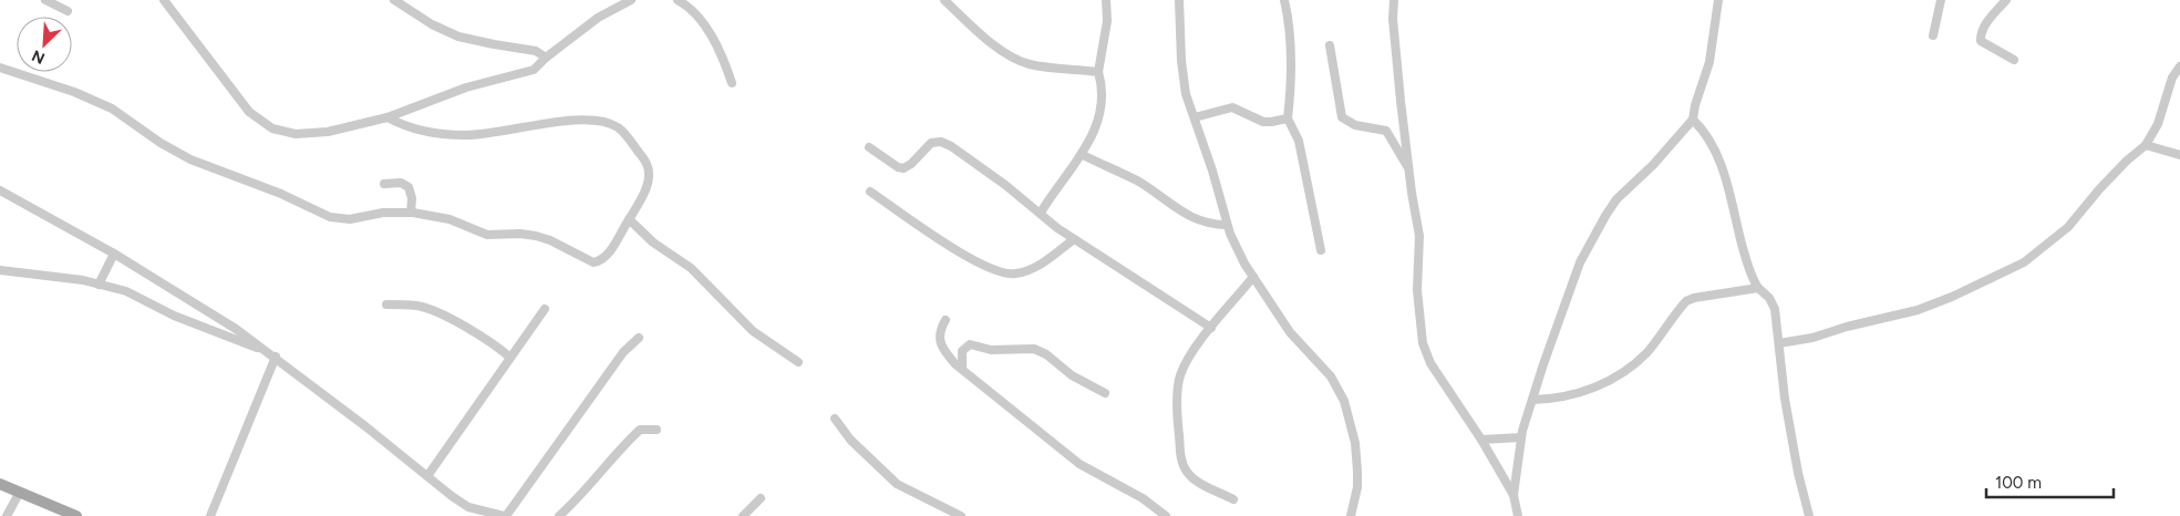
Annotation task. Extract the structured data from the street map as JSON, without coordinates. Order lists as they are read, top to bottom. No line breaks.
{"scale_bar":"100 m","north":"bottom left"}
